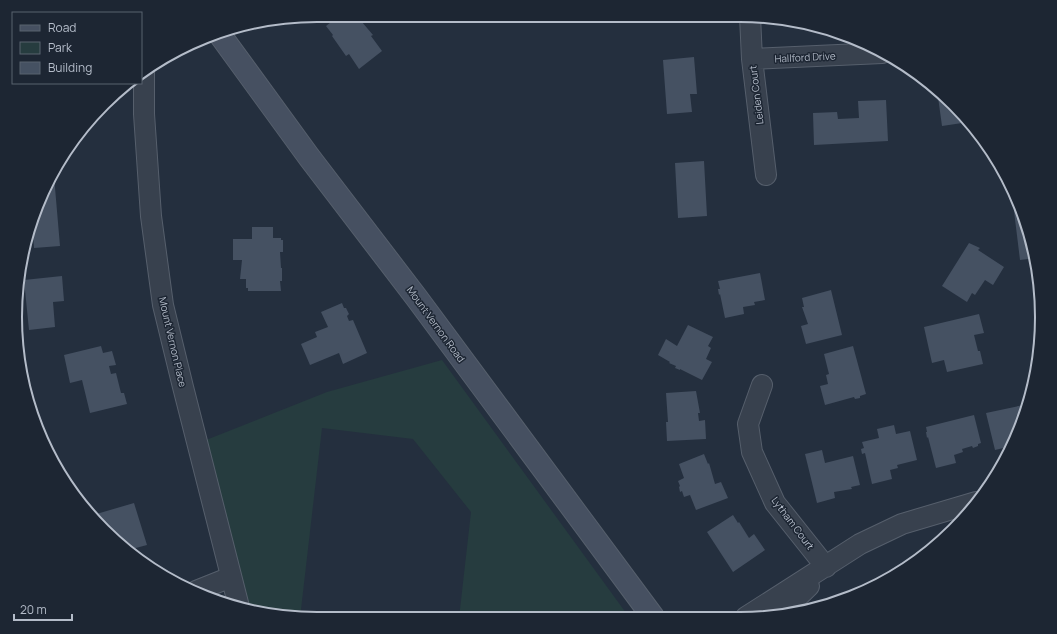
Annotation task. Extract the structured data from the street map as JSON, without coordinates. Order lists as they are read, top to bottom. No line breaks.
{"streets":{"main road":["Mount Vernon Road"],"street":["Hallford Drive","Leiden Court","Mount Vernon Place","Lytham Court"]},"crossings":[["Hallford Drive","Leiden Court"]],"legend":["Road","Park","Building"],"scale_bar":"20 m"}
